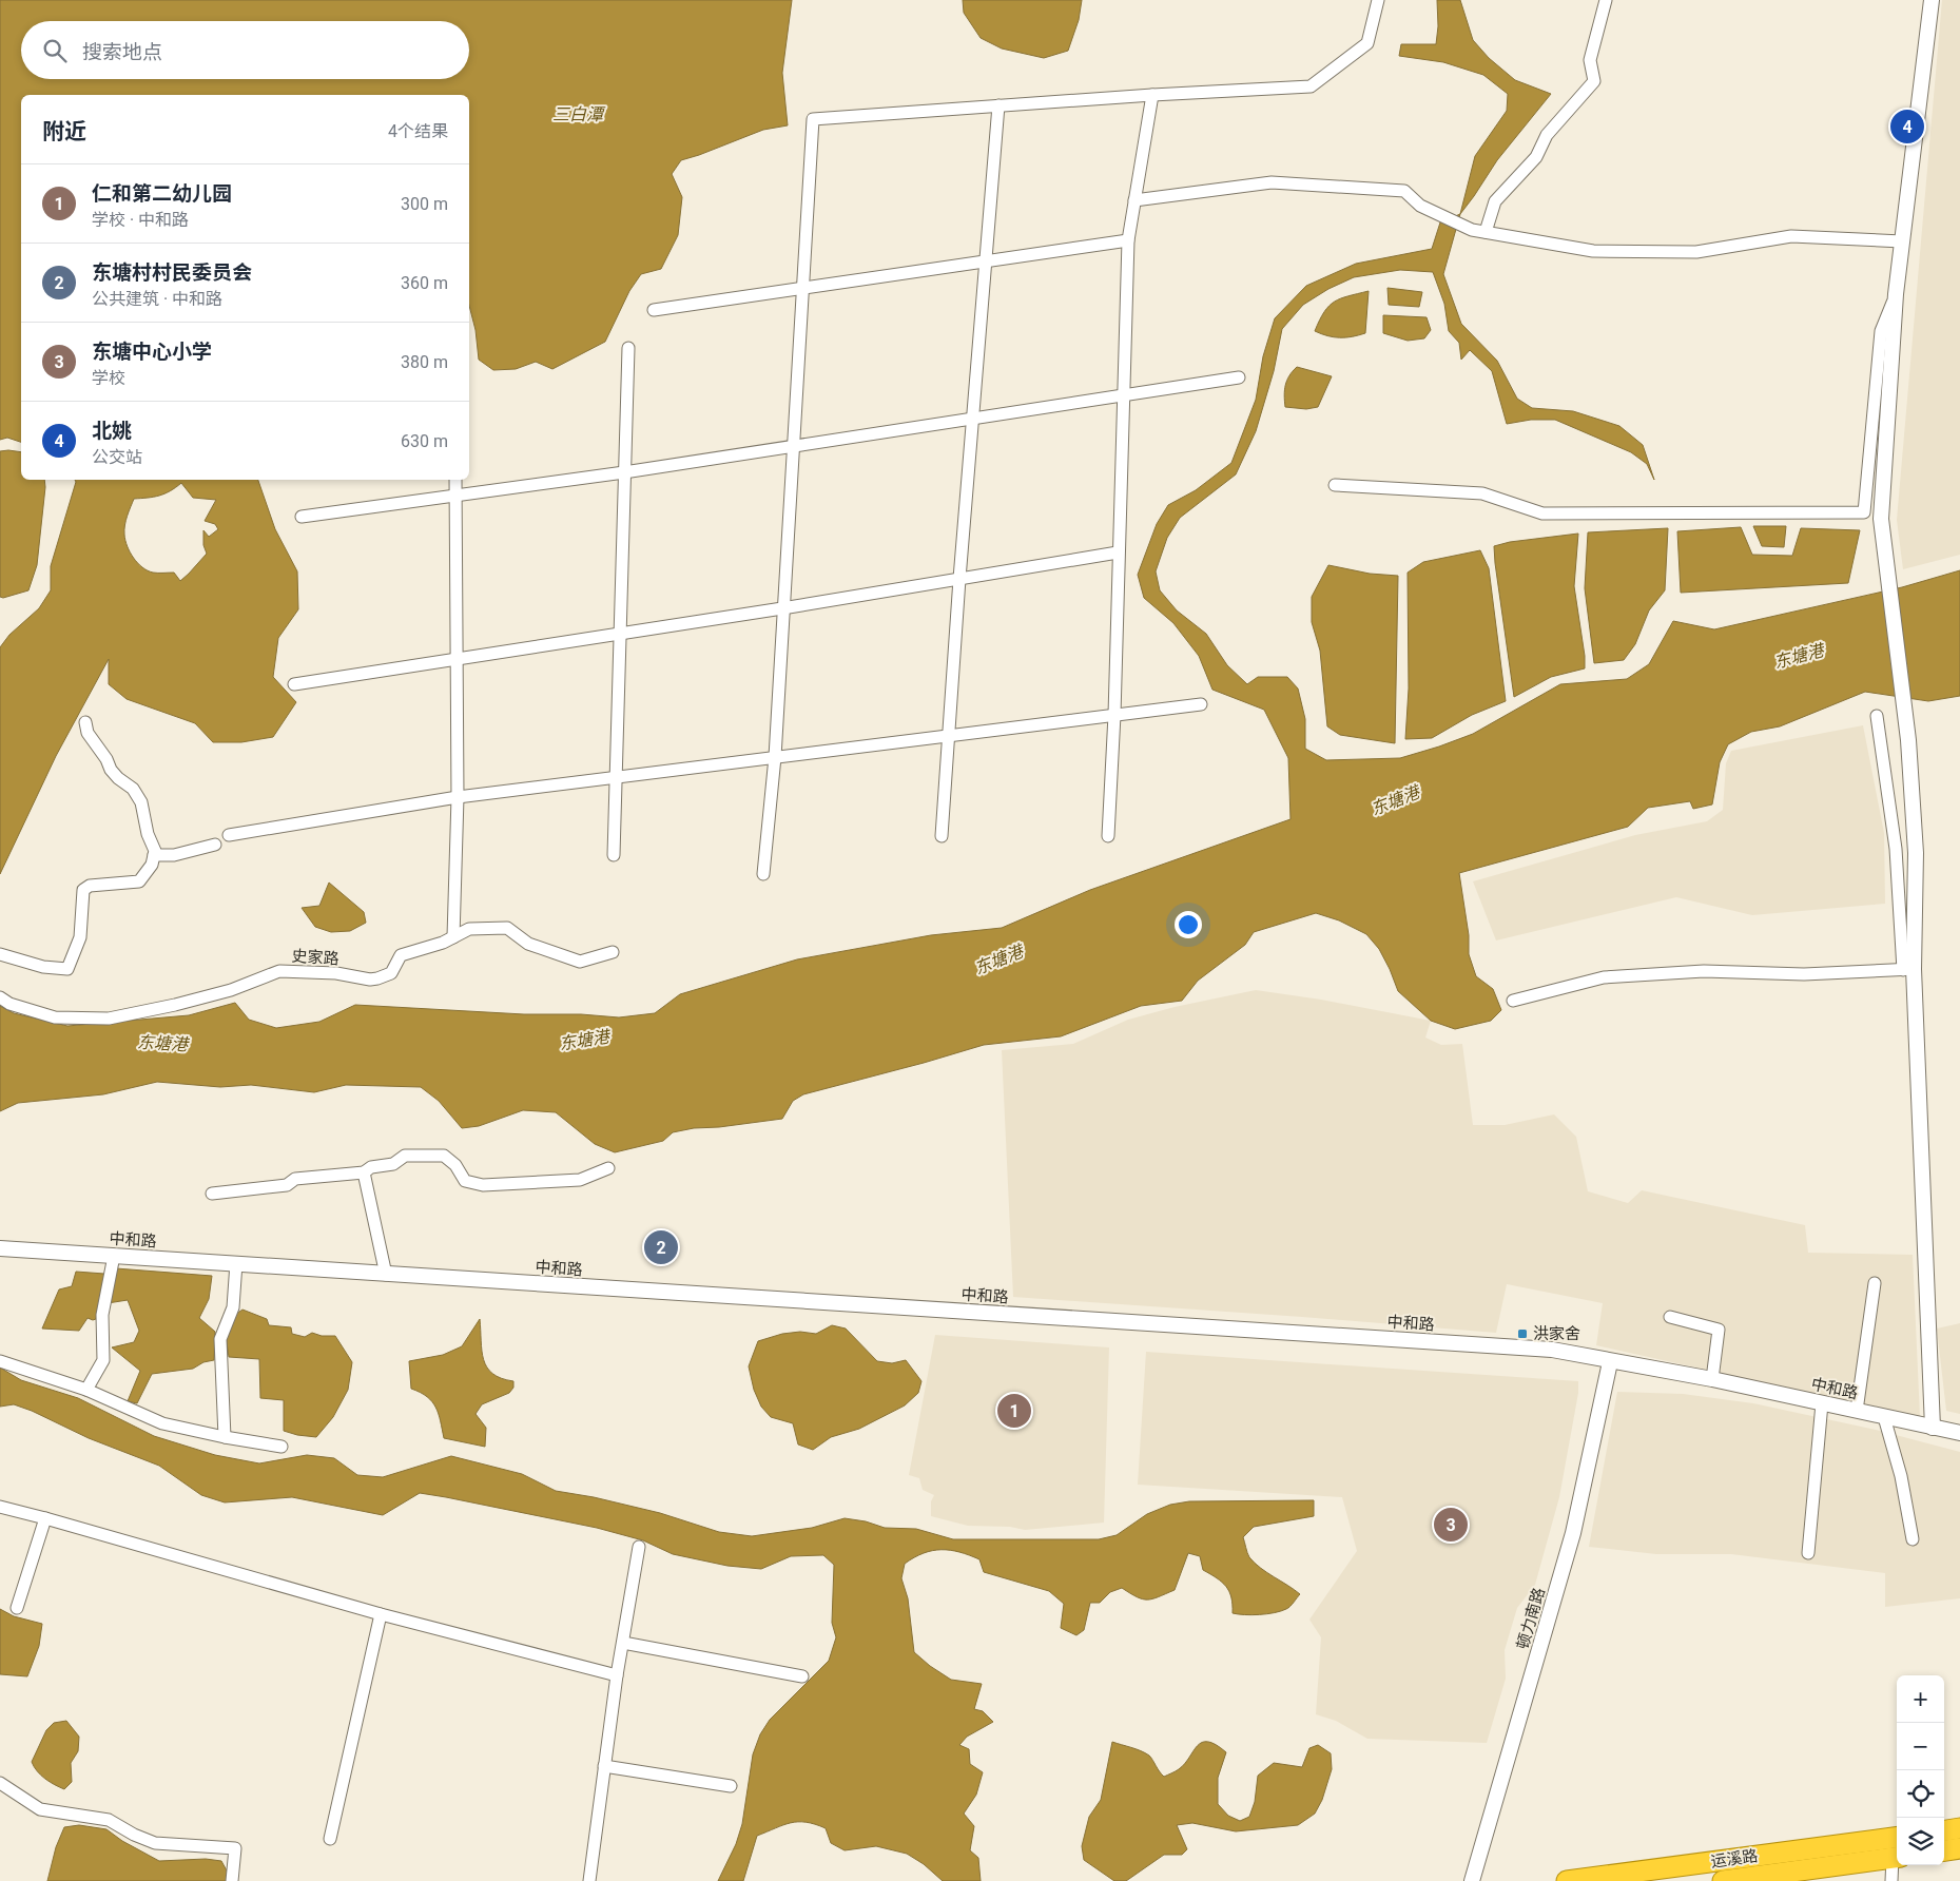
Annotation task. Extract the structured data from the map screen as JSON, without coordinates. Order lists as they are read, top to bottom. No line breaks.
{"streets":{"highway":["运溪路"],"street":["史家路","中和路","顿力南路"]},"crossings":[["中和路","顿力南路"]],"water":["三白潭","东塘港"],"places":{"transit":["洪家舍"]},"page":{"search":"搜索地点","heading":["附近","4个结果"],"pins":["4","2","1","3"],"list":[{"mark":"1","name":"仁和第二幼儿园","note":"学校 · 中和路","value":"300 m"},{"mark":"2","name":"东塘村村民委员会","note":"公共建筑 · 中和路","value":"360 m"},{"mark":"3","name":"东塘中心小学","note":"学校","value":"380 m"},{"mark":"4","name":"北姚","note":"公交站","value":"630 m"}],"map_buttons":["+","−"]}}
